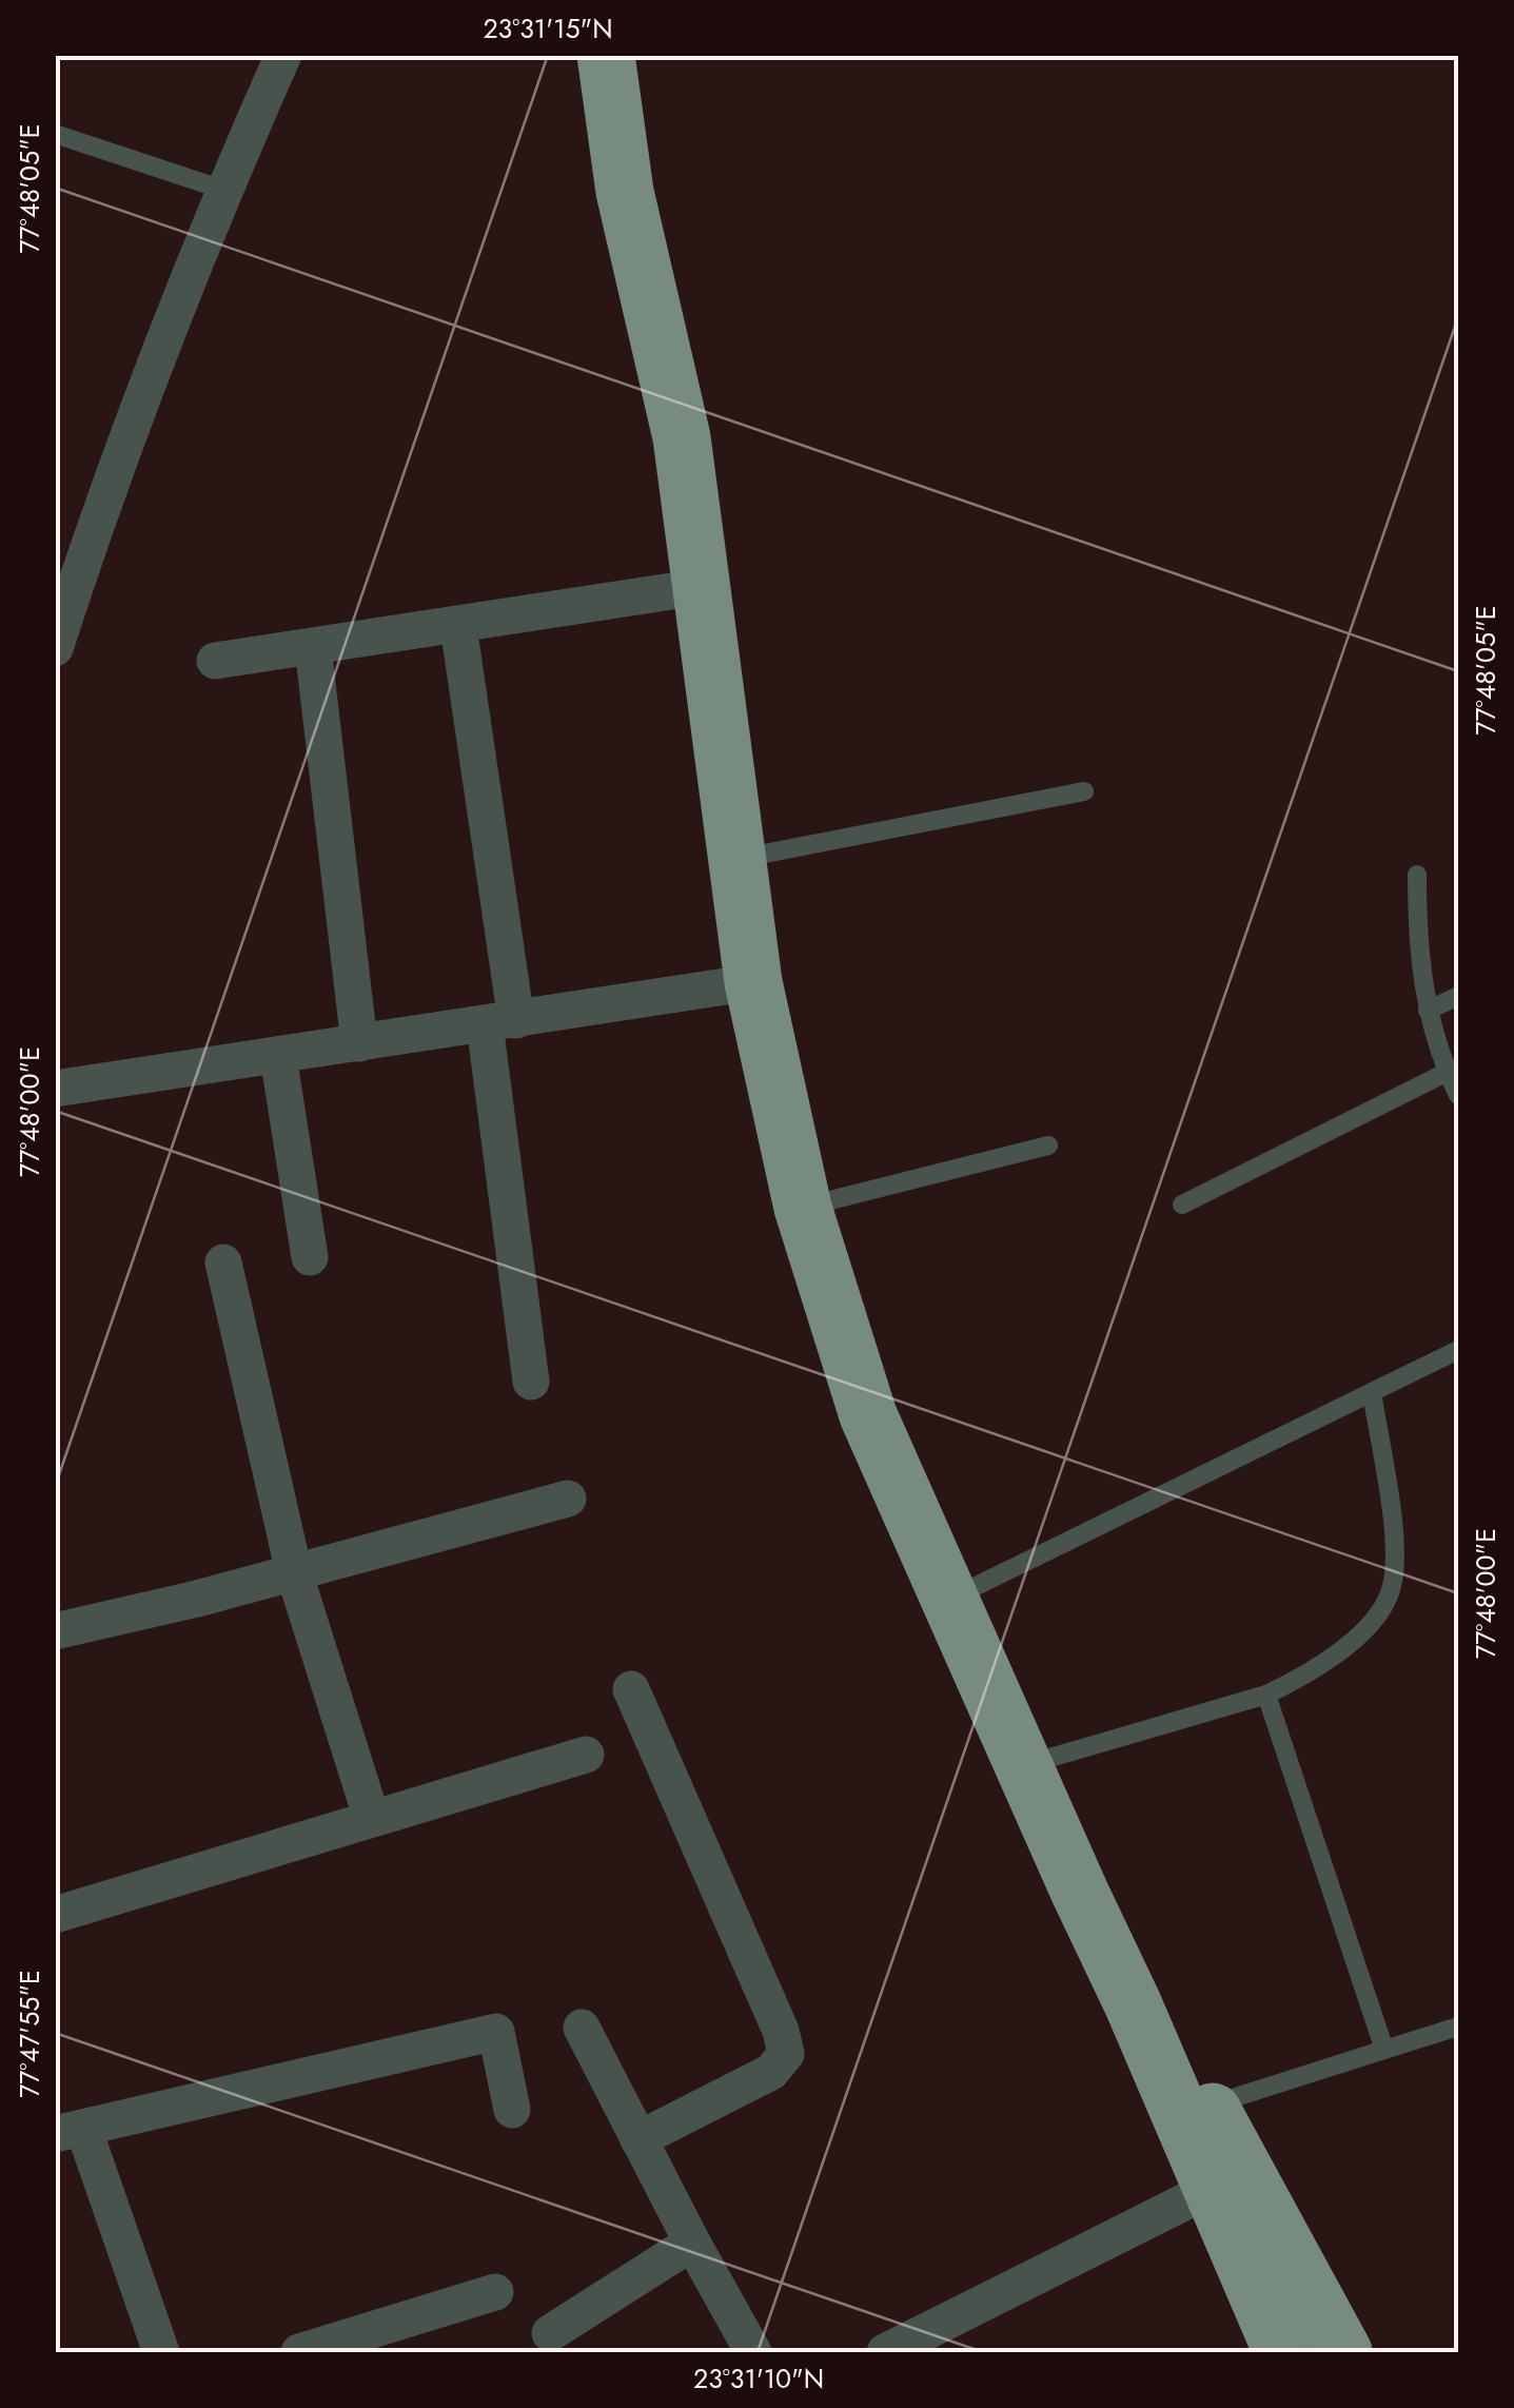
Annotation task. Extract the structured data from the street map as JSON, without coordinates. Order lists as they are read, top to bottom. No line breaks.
{"coordinates":["23°31'15\"N","77°48'05\"E","77°48'00\"E","77°47'55\"E","23°31'10\"N"]}
